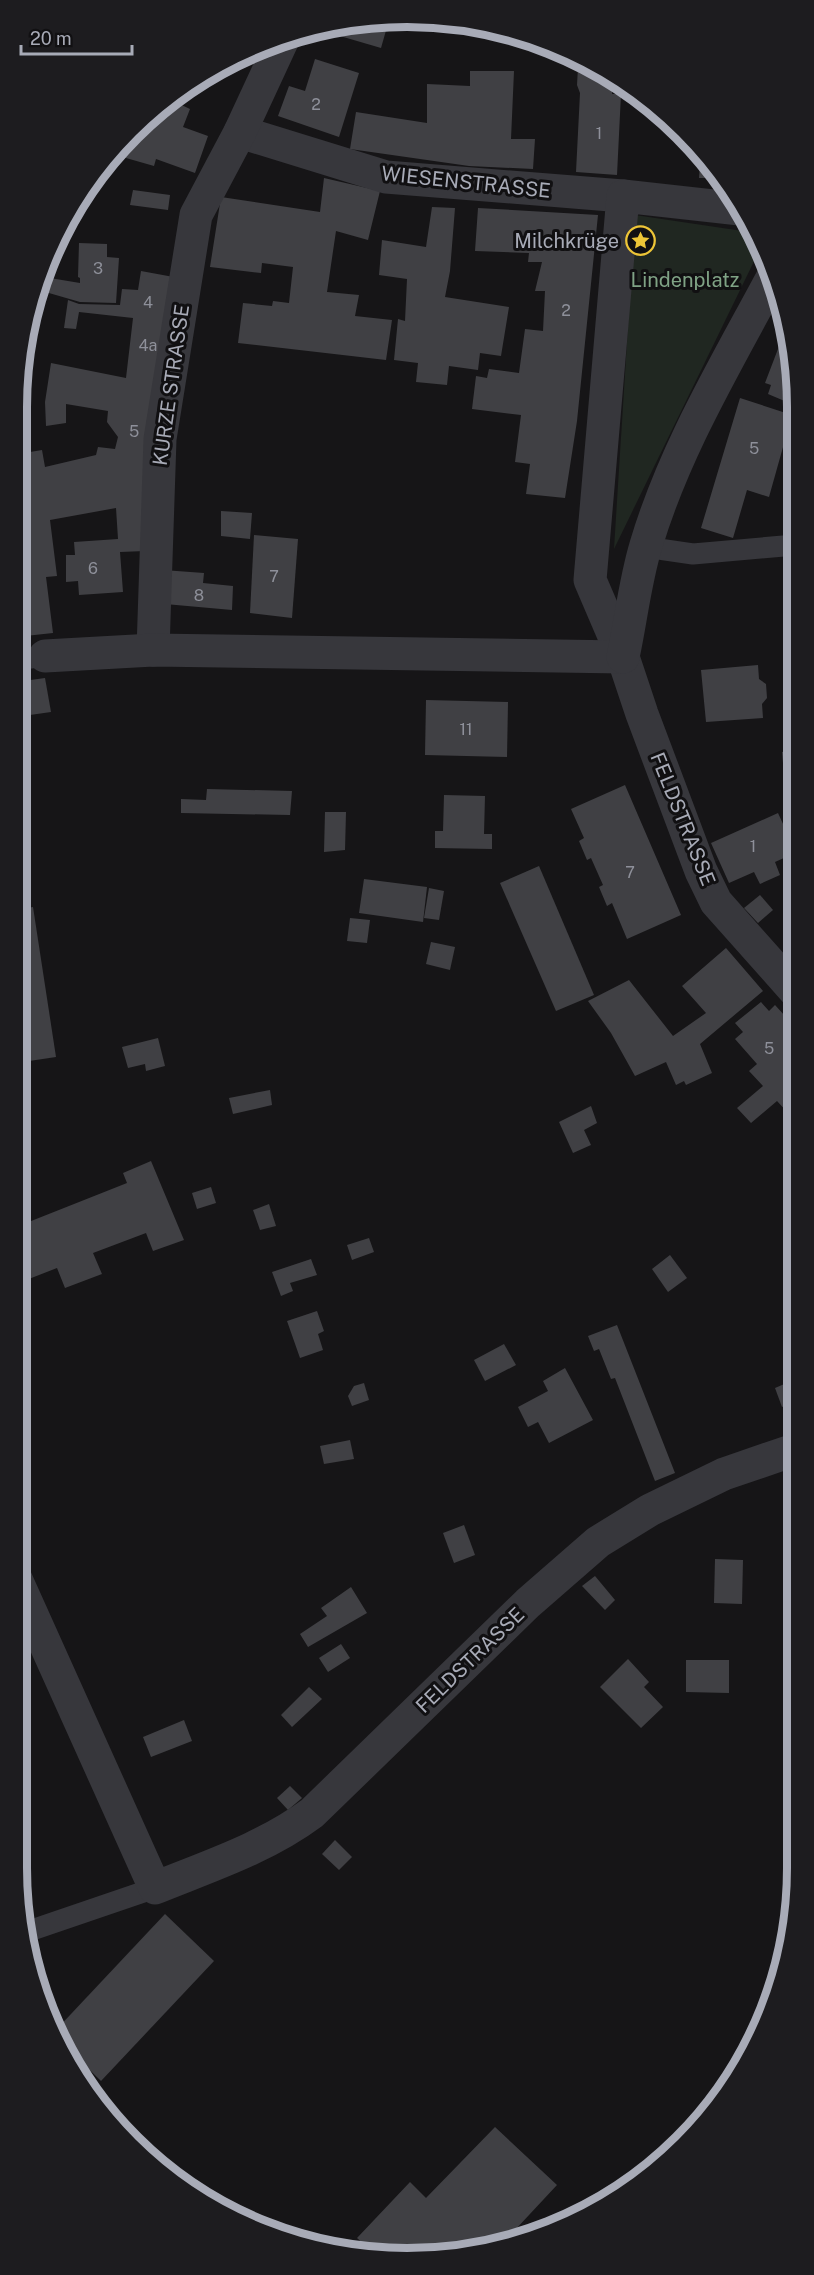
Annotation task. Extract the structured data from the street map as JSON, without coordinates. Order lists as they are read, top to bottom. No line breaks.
{"streets":{"street":["WIESENSTRASSE","KURZE STRASSE","FELDSTRASSE"]},"crossings":[["WIESENSTRASSE","KURZE STRASSE"]],"parks":["Lindenplatz"],"places":{"place":["Milchkrüge"]},"house_numbers":["2","1","3","4","2","4a","5","5","6","7","8","11","1","7","5"],"scale_bar":"20 m"}
